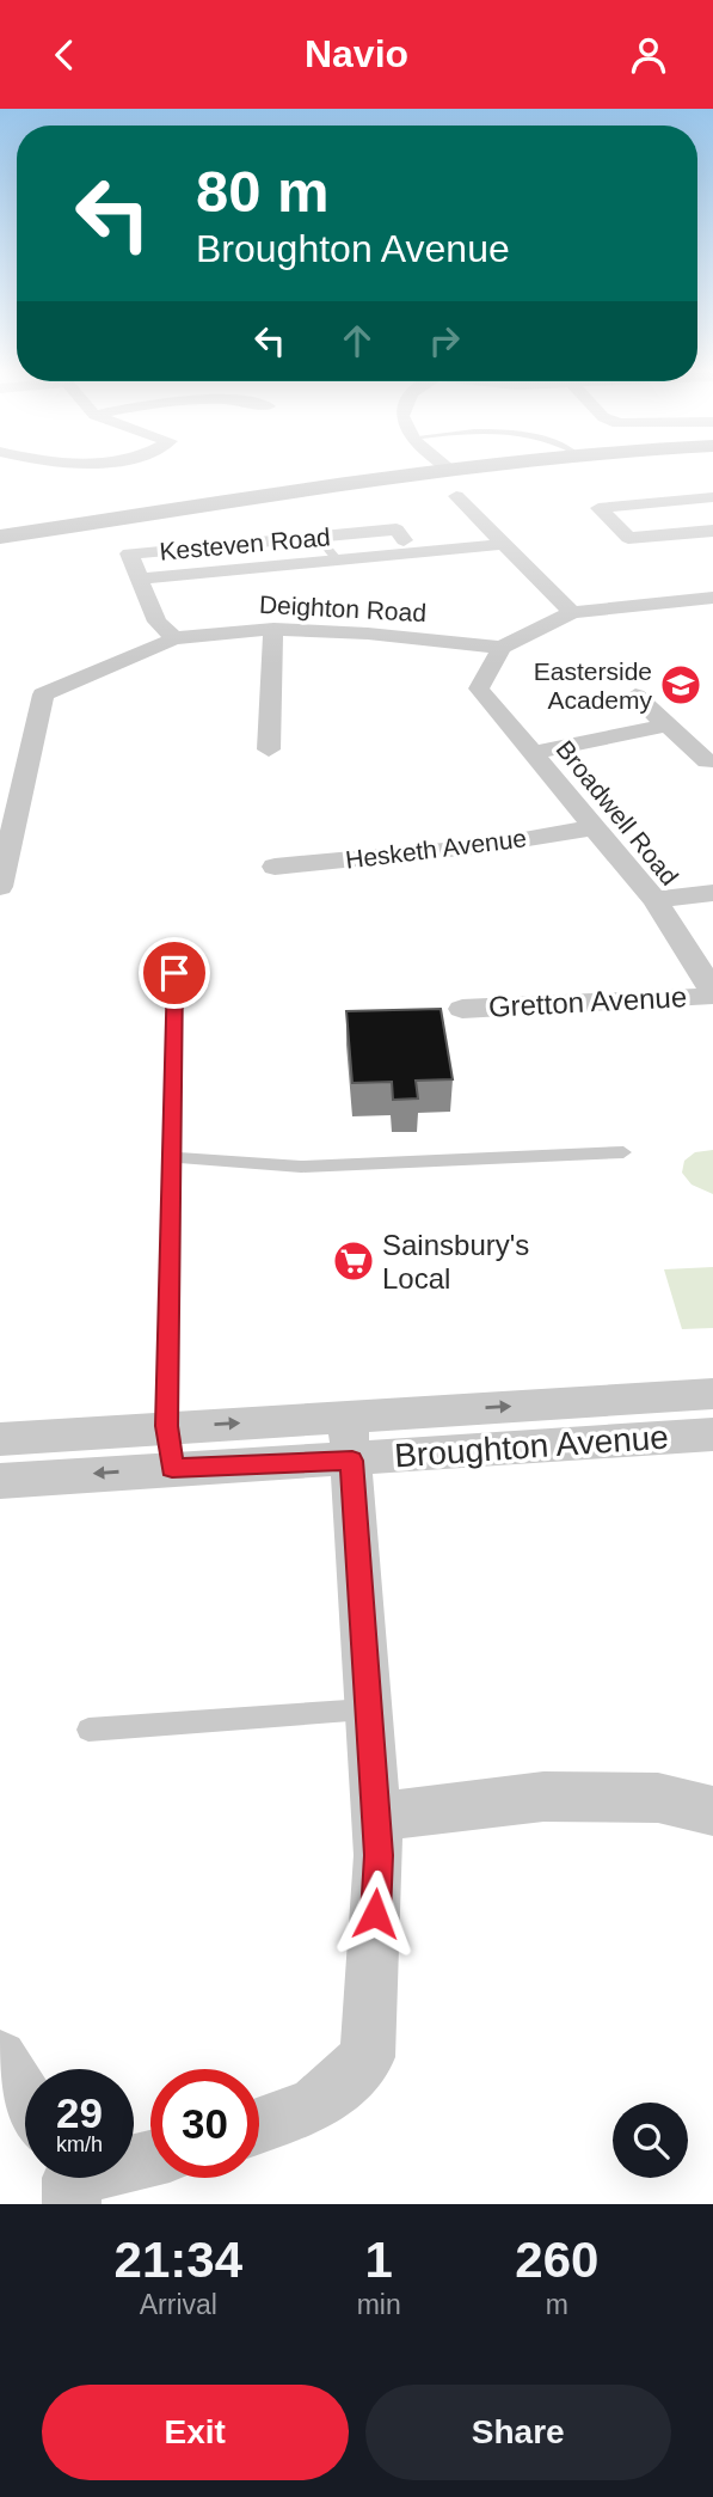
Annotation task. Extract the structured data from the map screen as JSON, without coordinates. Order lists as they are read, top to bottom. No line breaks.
{"streets":{"street":["Kesteven Road","Deighton Road","Broadwell Road","Hesketh Avenue","Gretton Avenue","Broughton Avenue"]},"crossings":[["Deighton Road","Broadwell Road"],["Broadwell Road","Hesketh Avenue"],["Broadwell Road","Gretton Avenue"]],"places":{"school or university":["Easterside Academy"],"supermarket":["Sainsbury's Local"]},"page":{"header":"Navio","turn":["80 m","Broughton Avenue"],"speed":"29 km/h","limit":"30","eta":["21:34","Arrival","1","min","260","m"],"buttons":["Exit","Share"]}}
